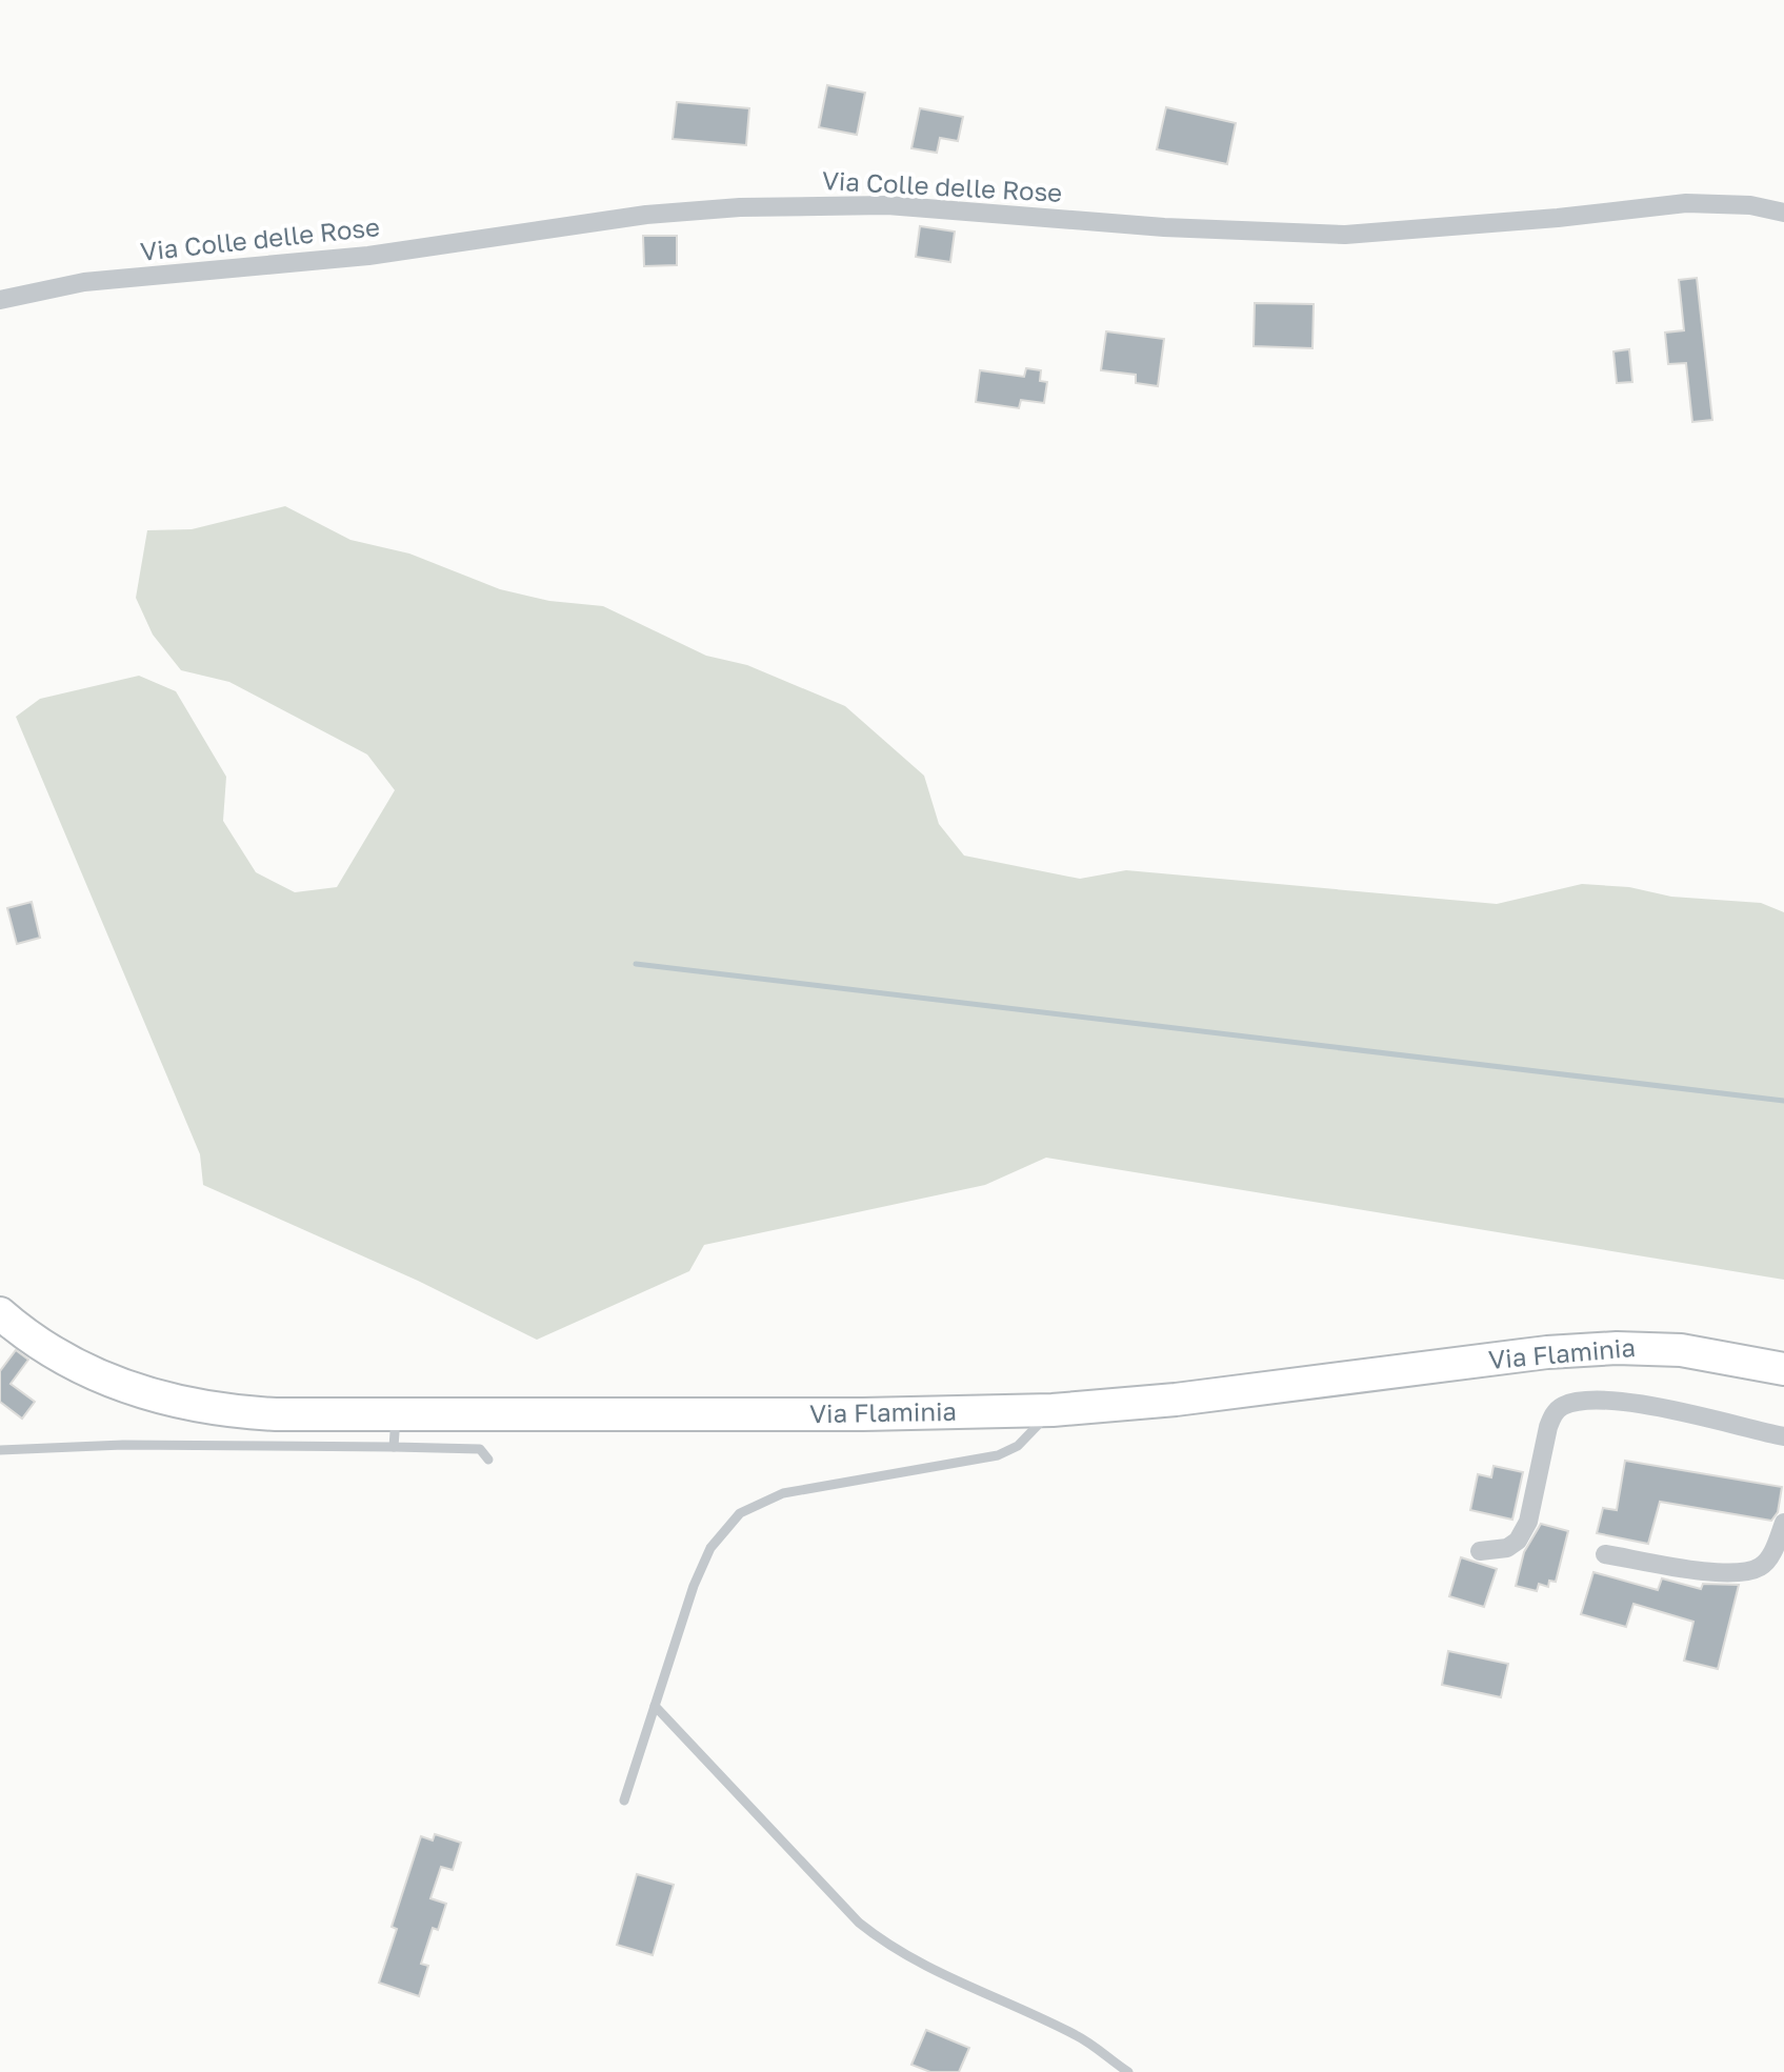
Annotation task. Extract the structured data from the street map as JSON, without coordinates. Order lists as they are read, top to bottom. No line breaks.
{"streets":{"main road":["Via Flaminia"],"street":["Via Colle delle Rose"]}}
